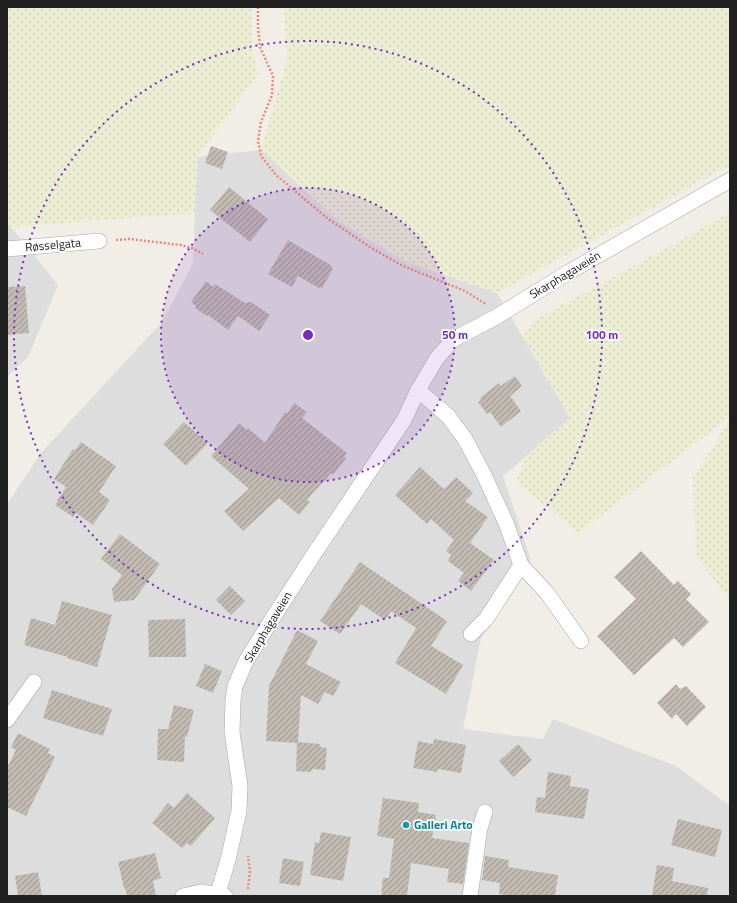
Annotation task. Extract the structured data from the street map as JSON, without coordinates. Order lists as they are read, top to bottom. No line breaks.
{"streets":{"street":["Røsselgata","Skarphagaveien"]},"places":["Galleri Arto"],"rings":["50 m","100 m"]}
